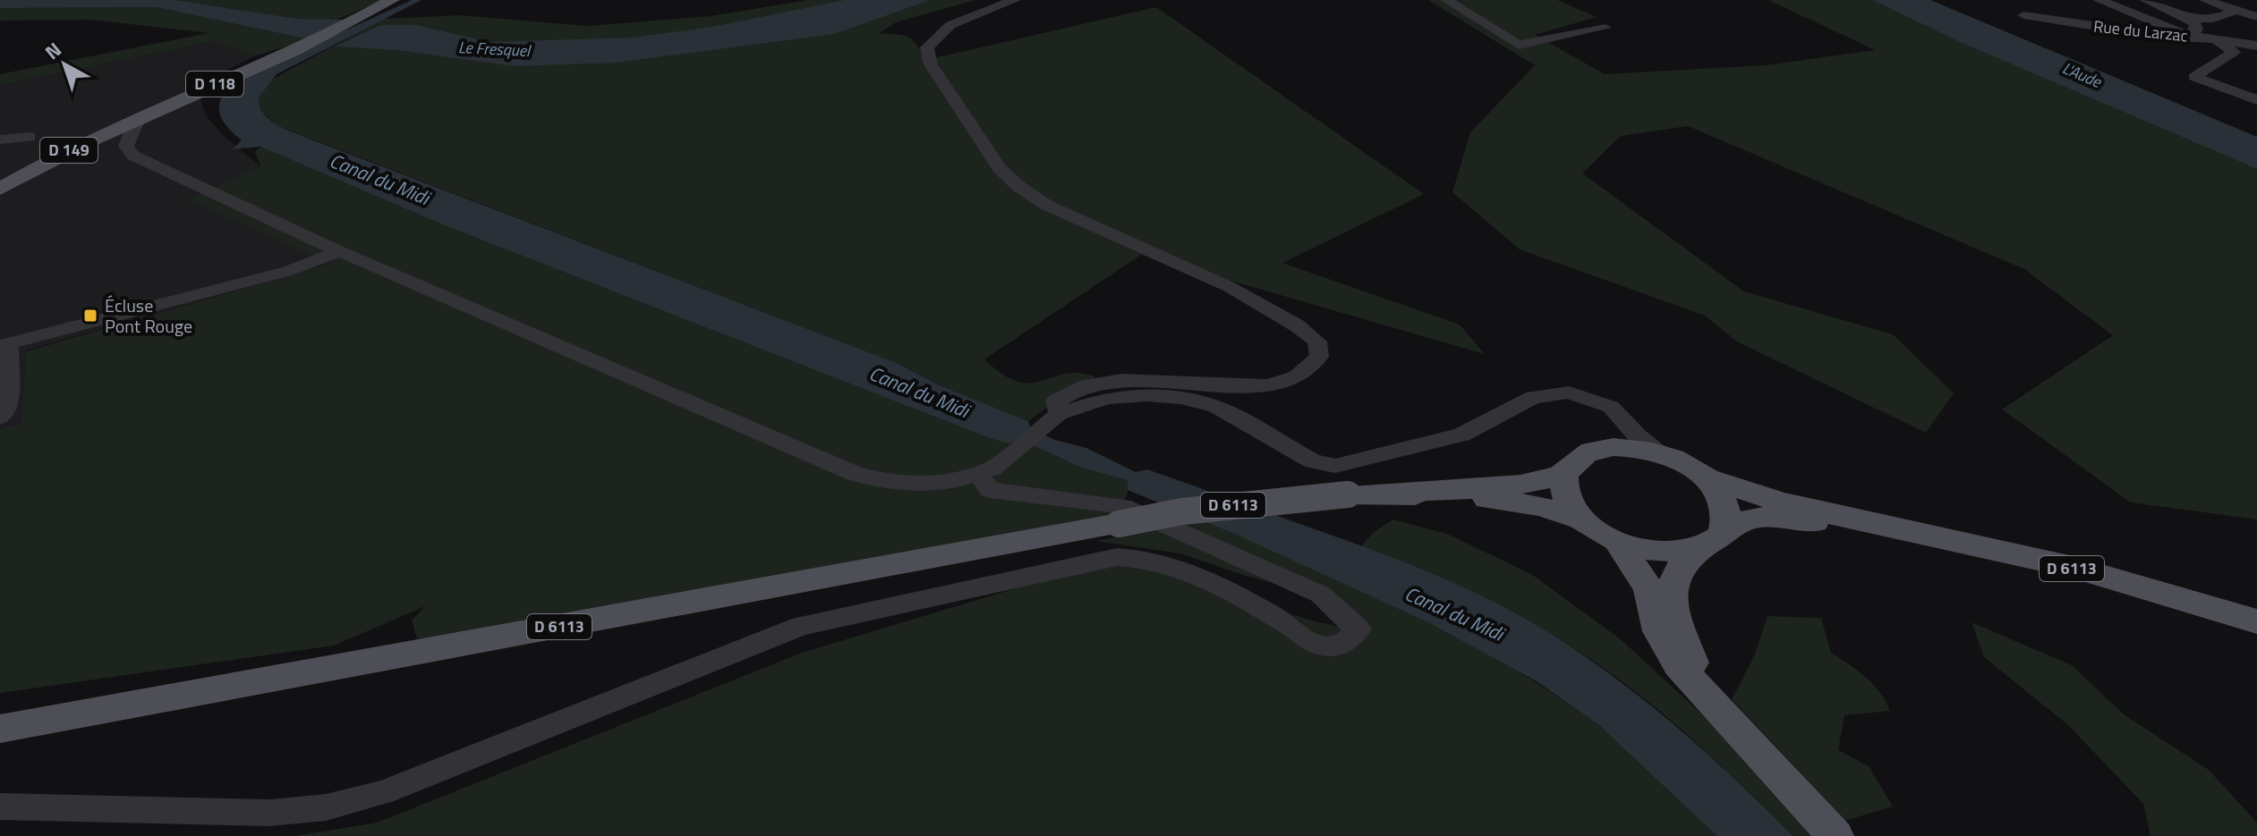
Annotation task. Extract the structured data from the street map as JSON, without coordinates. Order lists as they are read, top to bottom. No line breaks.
{"streets":{"main road":["D 118","D 149","D 6113"],"street":["Rue du Larzac"]},"crossings":[["D 118","D 149"]],"water":["Le Fresquel","L'Aude","Canal du Midi"],"places":{"transit":["Écluse Pont Rouge"]},"north":"top left"}
